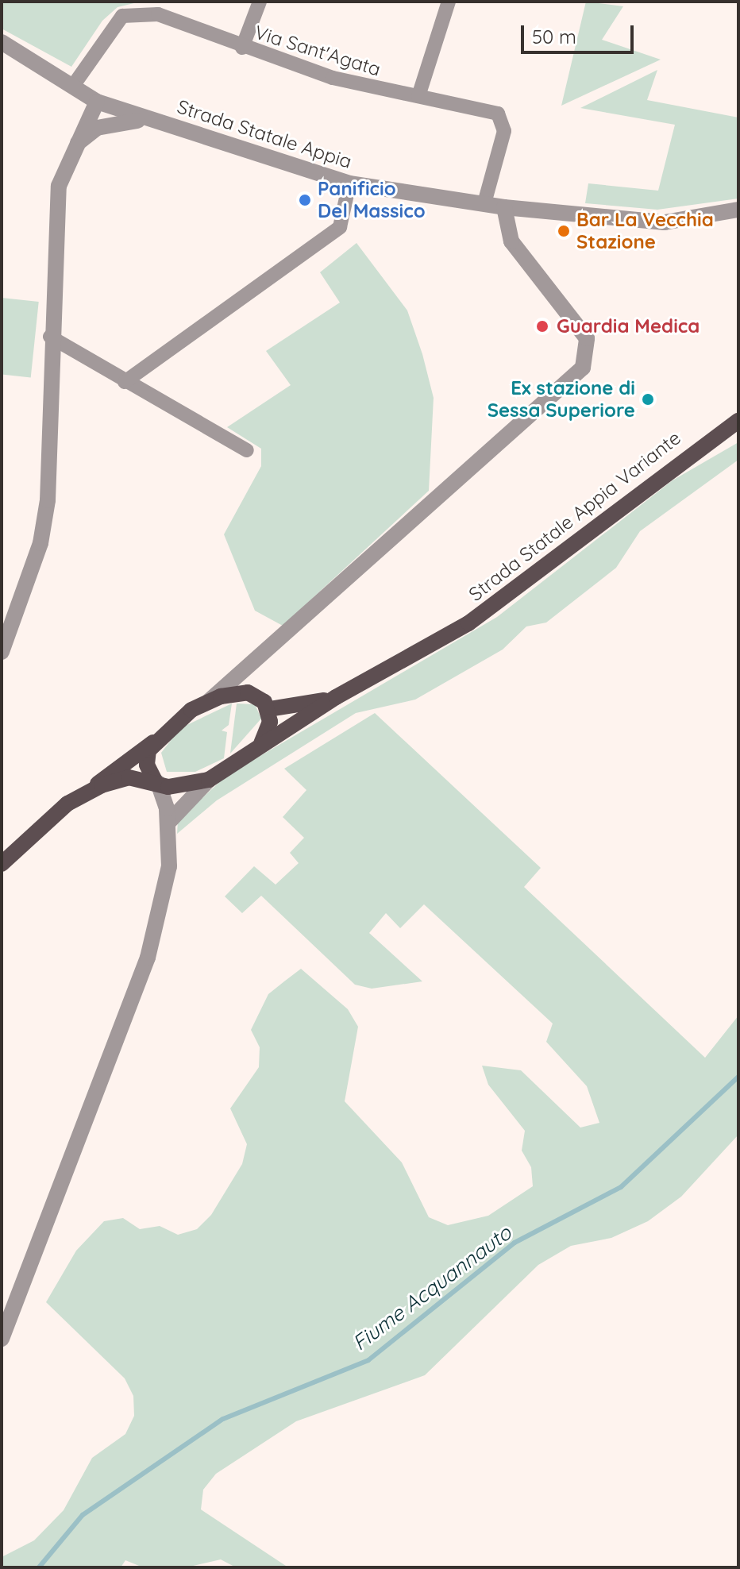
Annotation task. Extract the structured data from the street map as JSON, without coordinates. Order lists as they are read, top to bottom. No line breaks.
{"streets":{"main road":["Strada Statale Appia Variante"],"street":["Via Sant'Agata","Strada Statale Appia"]},"crossings":[["Via Sant'Agata","Strada Statale Appia"]],"water":["Fiume Acquannauto"],"places":["Panificio Del Massico","Bar La Vecchia Stazione","Guardia Medica","Ex stazione di Sessa Superiore"],"scale_bar":"50 m"}
